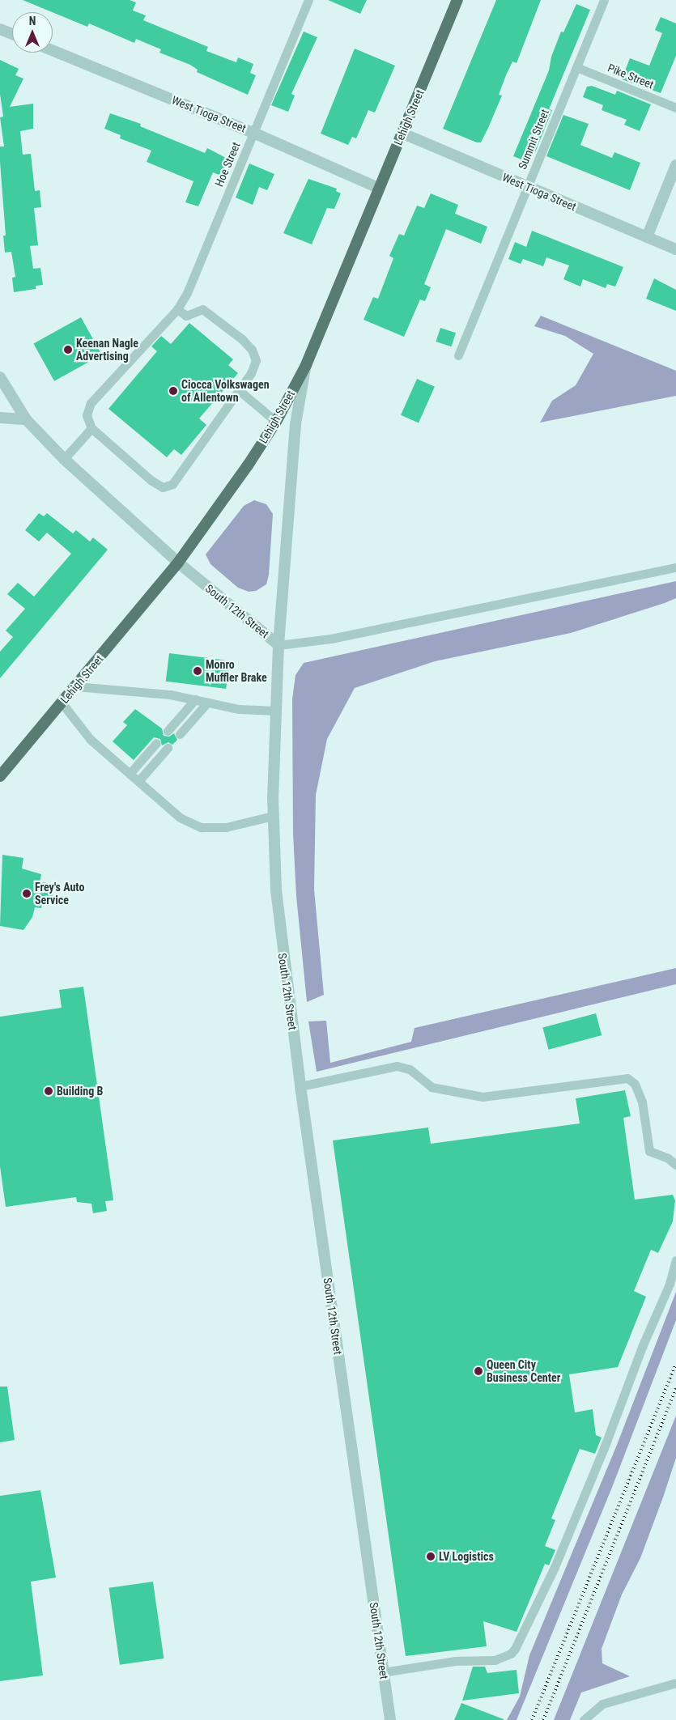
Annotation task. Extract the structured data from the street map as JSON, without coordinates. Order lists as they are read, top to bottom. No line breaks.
{"streets":{"main road":["Lehigh Street"],"street":["West Tioga Street","South 12th Street"],"lane":["Pike Street","Summit Street","Hoe Street"]},"crossings":[["Pike Street","Summit Street"],["West Tioga Street","Lehigh Street"],["West Tioga Street","Summit Street"],["West Tioga Street","Hoe Street"],["Lehigh Street","South 12th Street"]],"places":["Keenan Nagle Advertising","Ciocca Volkswagen of Allentown","Monro Muffler Brake","Frey's Auto Service","Building B","Queen City Business Center","LV Logistics"],"north":"top"}
